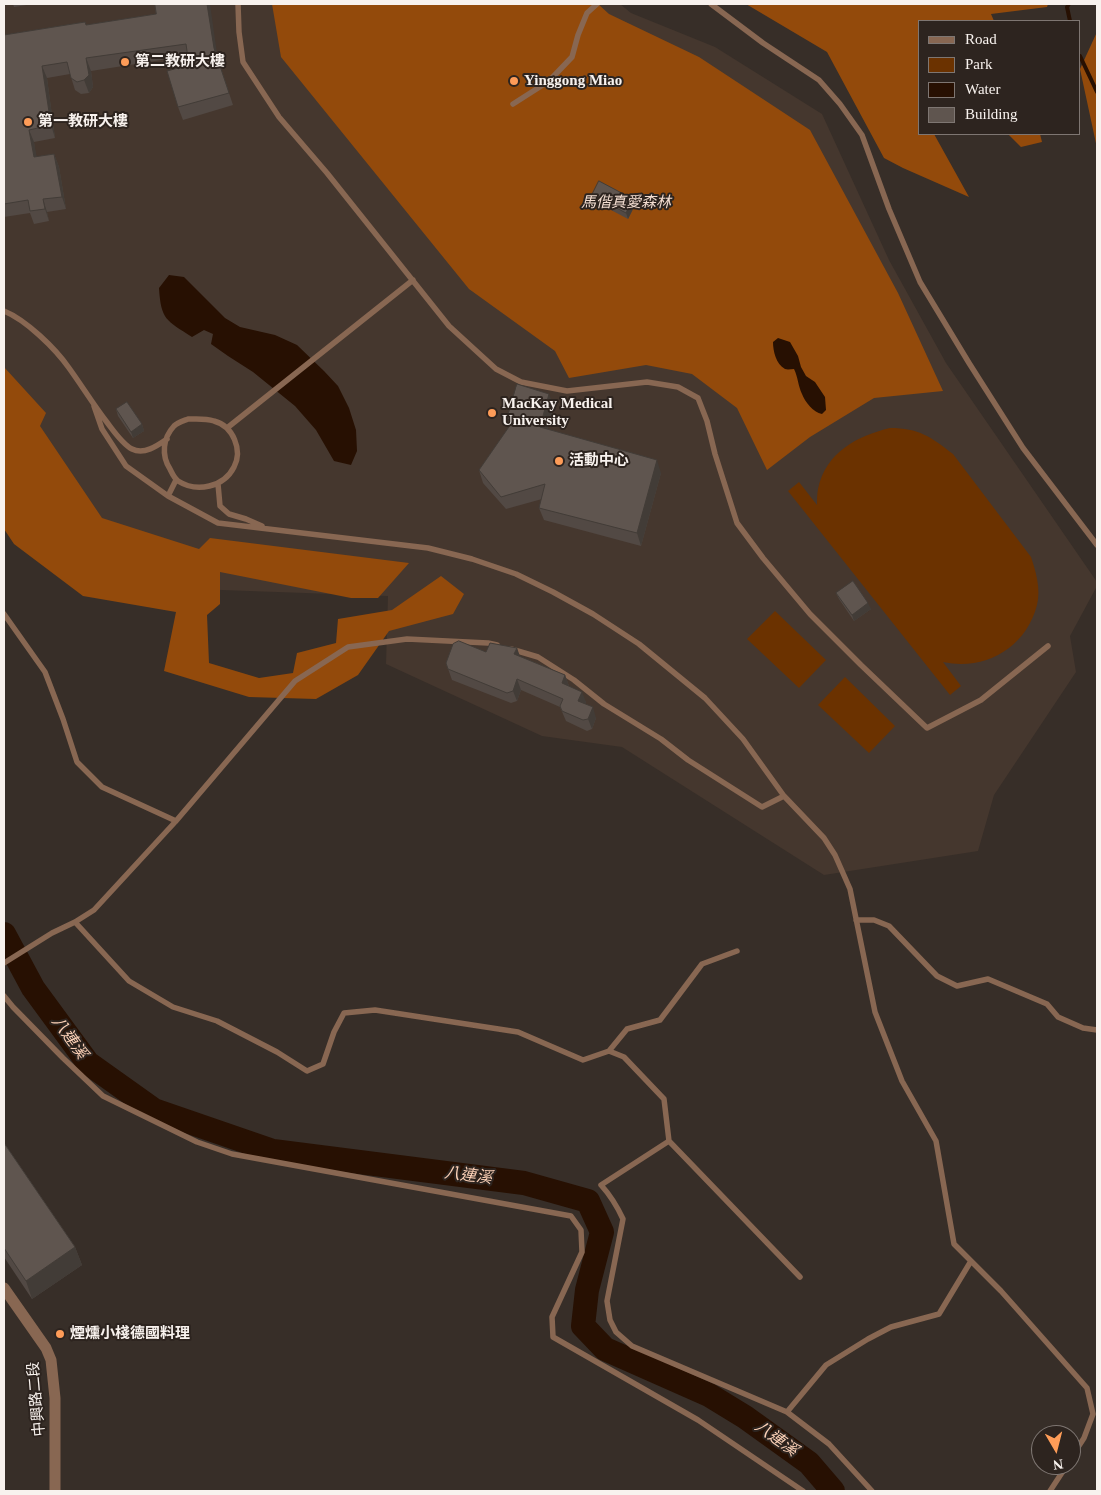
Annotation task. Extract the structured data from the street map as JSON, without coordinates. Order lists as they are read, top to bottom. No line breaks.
{"streets":{"street":["中興路二段"]},"water":["八連溪"],"parks":["馬偕真愛森林"],"places":["第二教研大樓","Yinggong Miao","第一教研大樓","MacKay Medical University","活動中心","煙燻小棧德國料理"],"legend":["Road","Park","Water","Building"],"north":"bottom"}
